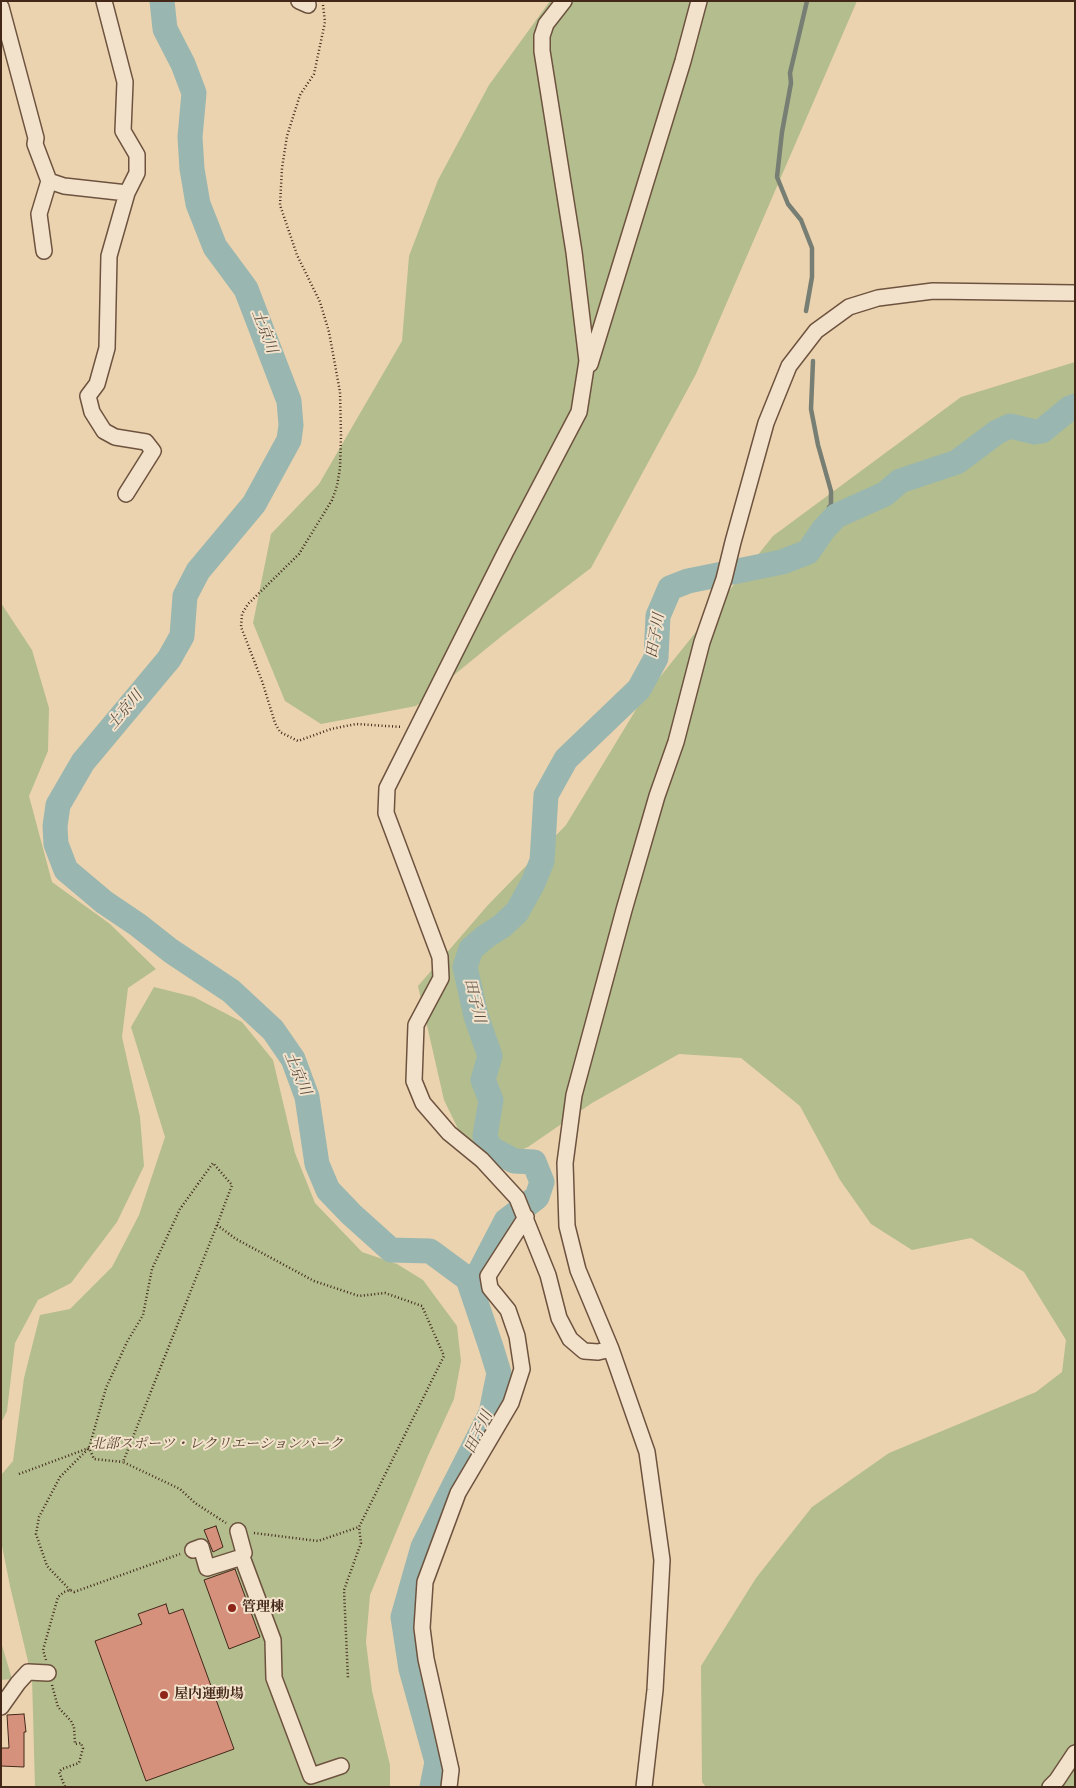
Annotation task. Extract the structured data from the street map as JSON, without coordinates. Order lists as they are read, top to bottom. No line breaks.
{"water":["土京川","田子川"],"parks":["北部スポーツ・レクリエーションパーク"],"places":["管理棟","屋内運動場"]}
